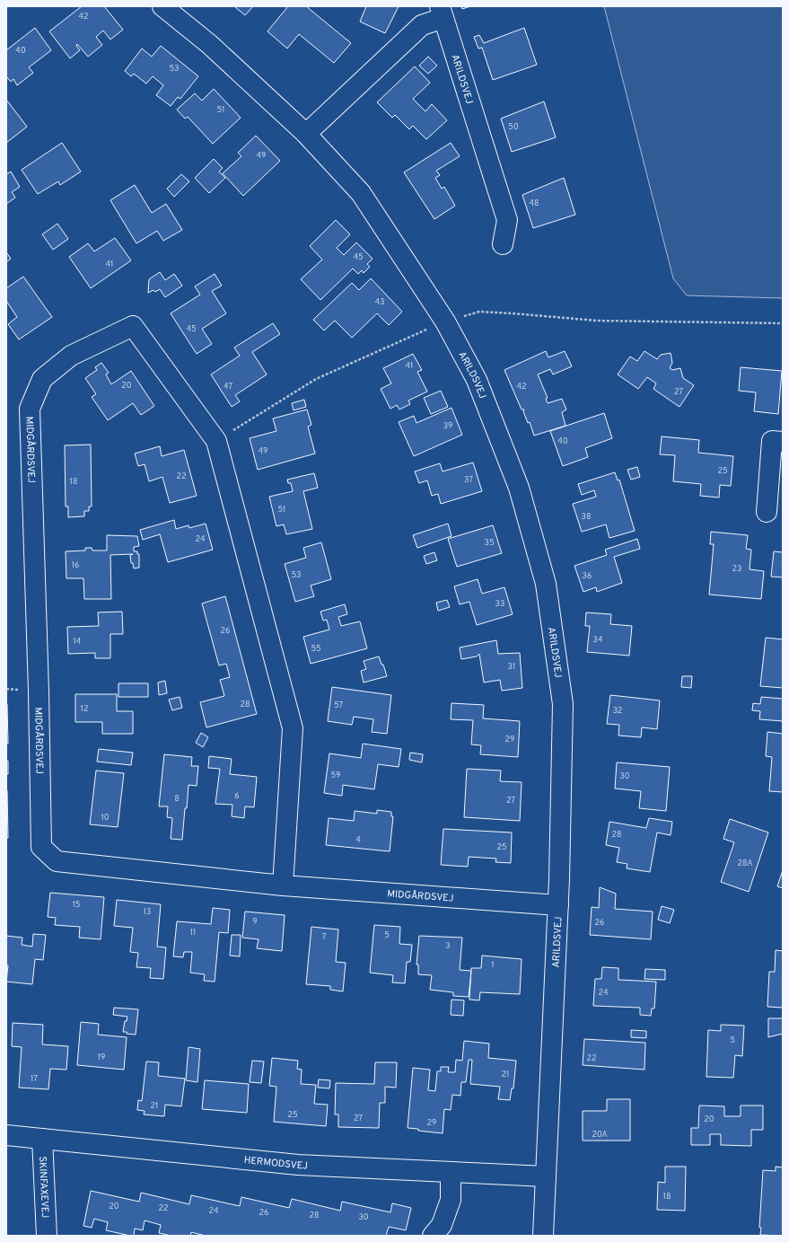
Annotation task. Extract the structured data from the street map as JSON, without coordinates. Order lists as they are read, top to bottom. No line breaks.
{"streets":{"street":["ARILDSVEJ","MIDGÅRDSVEJ","HERMODSVEJ","SKINFAXEVEJ"]},"crossings":[["ARILDSVEJ","MIDGÅRDSVEJ"],["ARILDSVEJ","HERMODSVEJ"],["HERMODSVEJ","SKINFAXEVEJ"]],"house_numbers":["42","40","53","51","50","49","48","45","41","43","45","41","20","47","42","27","39","40","49","25","22","37","18","51","38","24","35","16","23","53","36","33","26","34","14","55","31","28","57","12","32","29","59","30","6","8","27","10","28","4","25","28A","15","13","9","26","11","5","7","3","1","24","5","19","22","21","17","21","25","27","20","29","20A","18","20","22","24","26","28","30"]}
